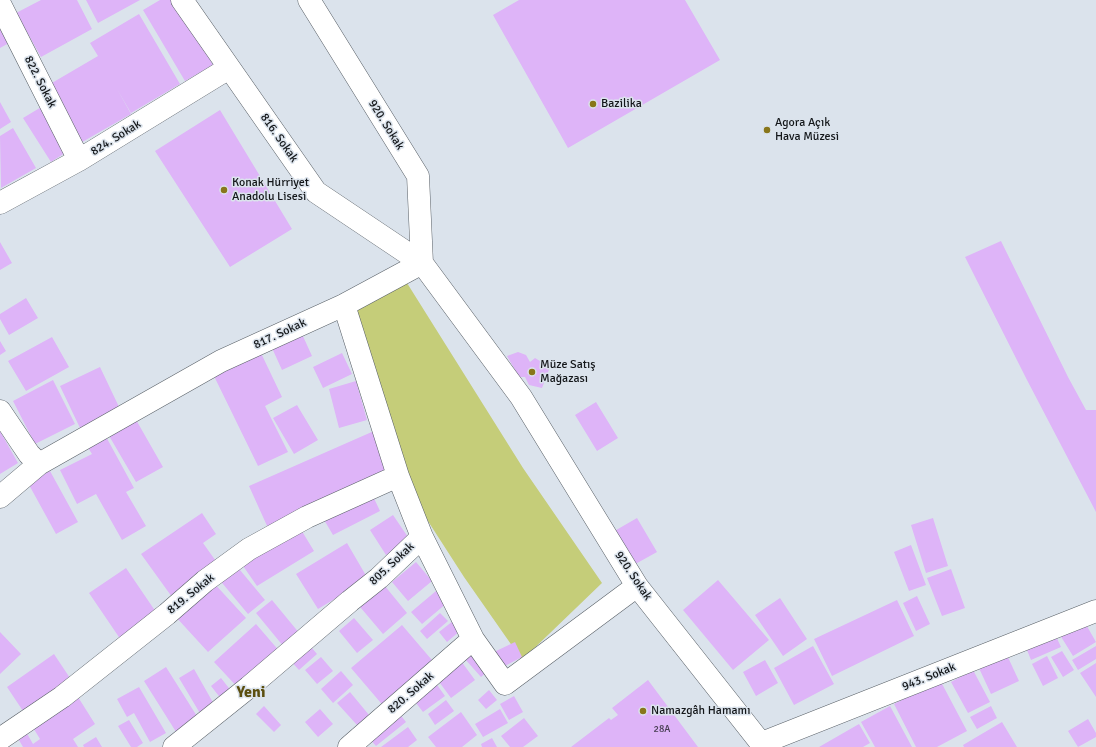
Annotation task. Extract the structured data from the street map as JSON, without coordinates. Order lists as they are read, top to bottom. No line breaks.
{"streets":{"street":["822. Sokak","920. Sokak","824. Sokak","816. Sokak","817. Sokak","805. Sokak","819. Sokak","943. Sokak","820. Sokak"]},"crossings":[["822. Sokak","824. Sokak"],["920. Sokak","816. Sokak"],["920. Sokak","817. Sokak"],["920. Sokak","943. Sokak"],["824. Sokak","816. Sokak"],["816. Sokak","817. Sokak"],["817. Sokak","805. Sokak"],["805. Sokak","819. Sokak"]],"districts":["Yeni"],"places":["Bazilika","Agora Açık Hava Müzesi","Konak Hürriyet Anadolu Lisesi","Müze Satış Mağazası","Namazgâh Hamamı"],"house_numbers":["28A"]}
